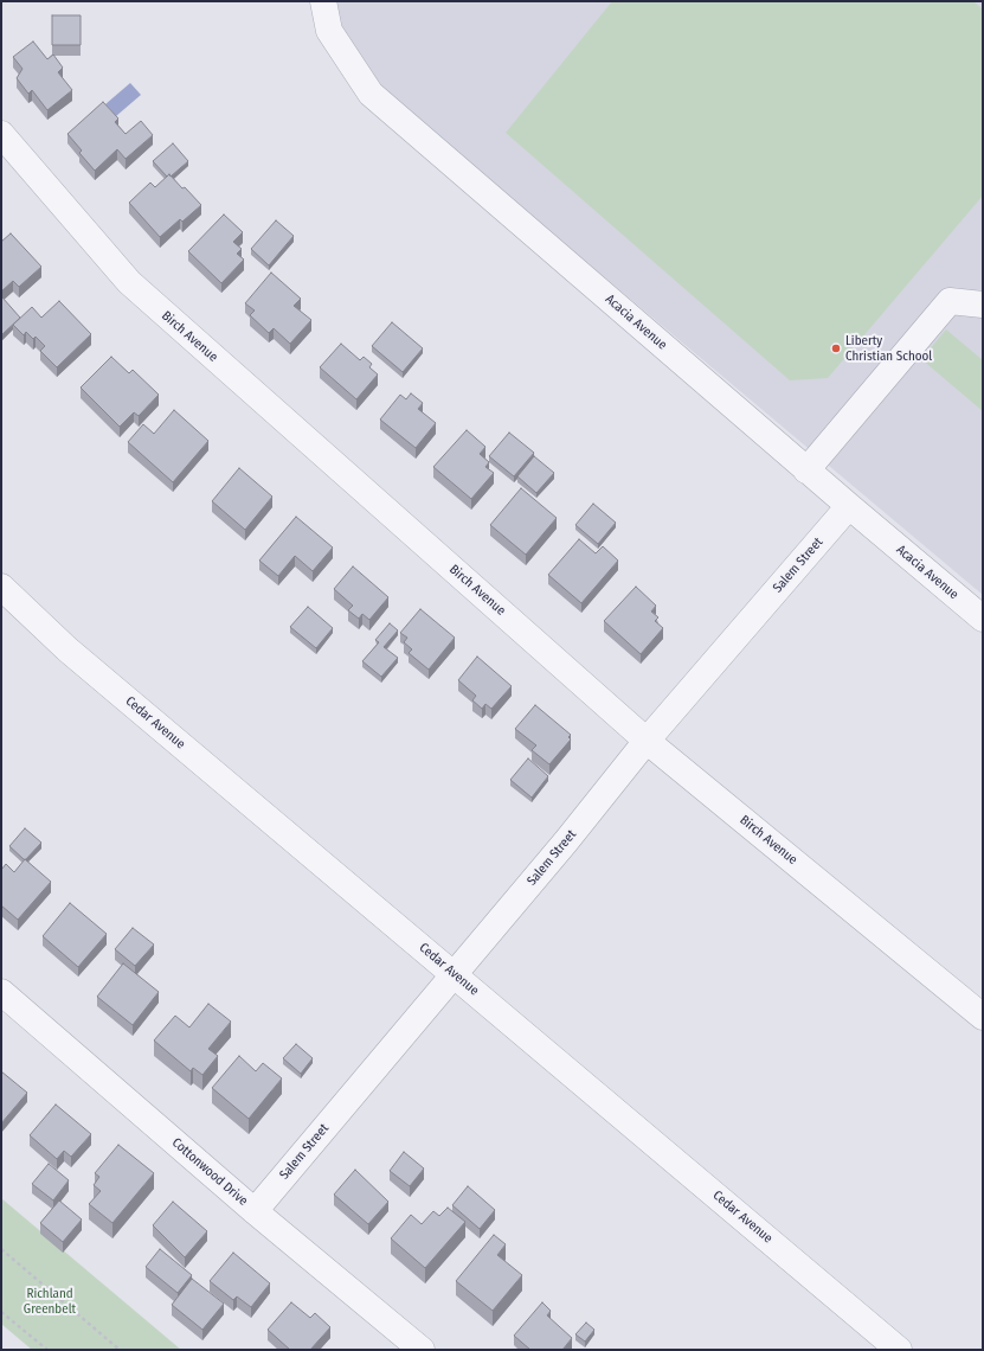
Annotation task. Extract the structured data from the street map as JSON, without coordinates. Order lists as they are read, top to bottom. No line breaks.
{"streets":{"street":["Acacia Avenue","Birch Avenue","Salem Street","Cedar Avenue","Cottonwood Drive"]},"crossings":[["Acacia Avenue","Salem Street"],["Birch Avenue","Salem Street"],["Salem Street","Cedar Avenue"],["Salem Street","Cottonwood Drive"]],"parks":["Richland Greenbelt"],"places":["Liberty Christian School"]}
